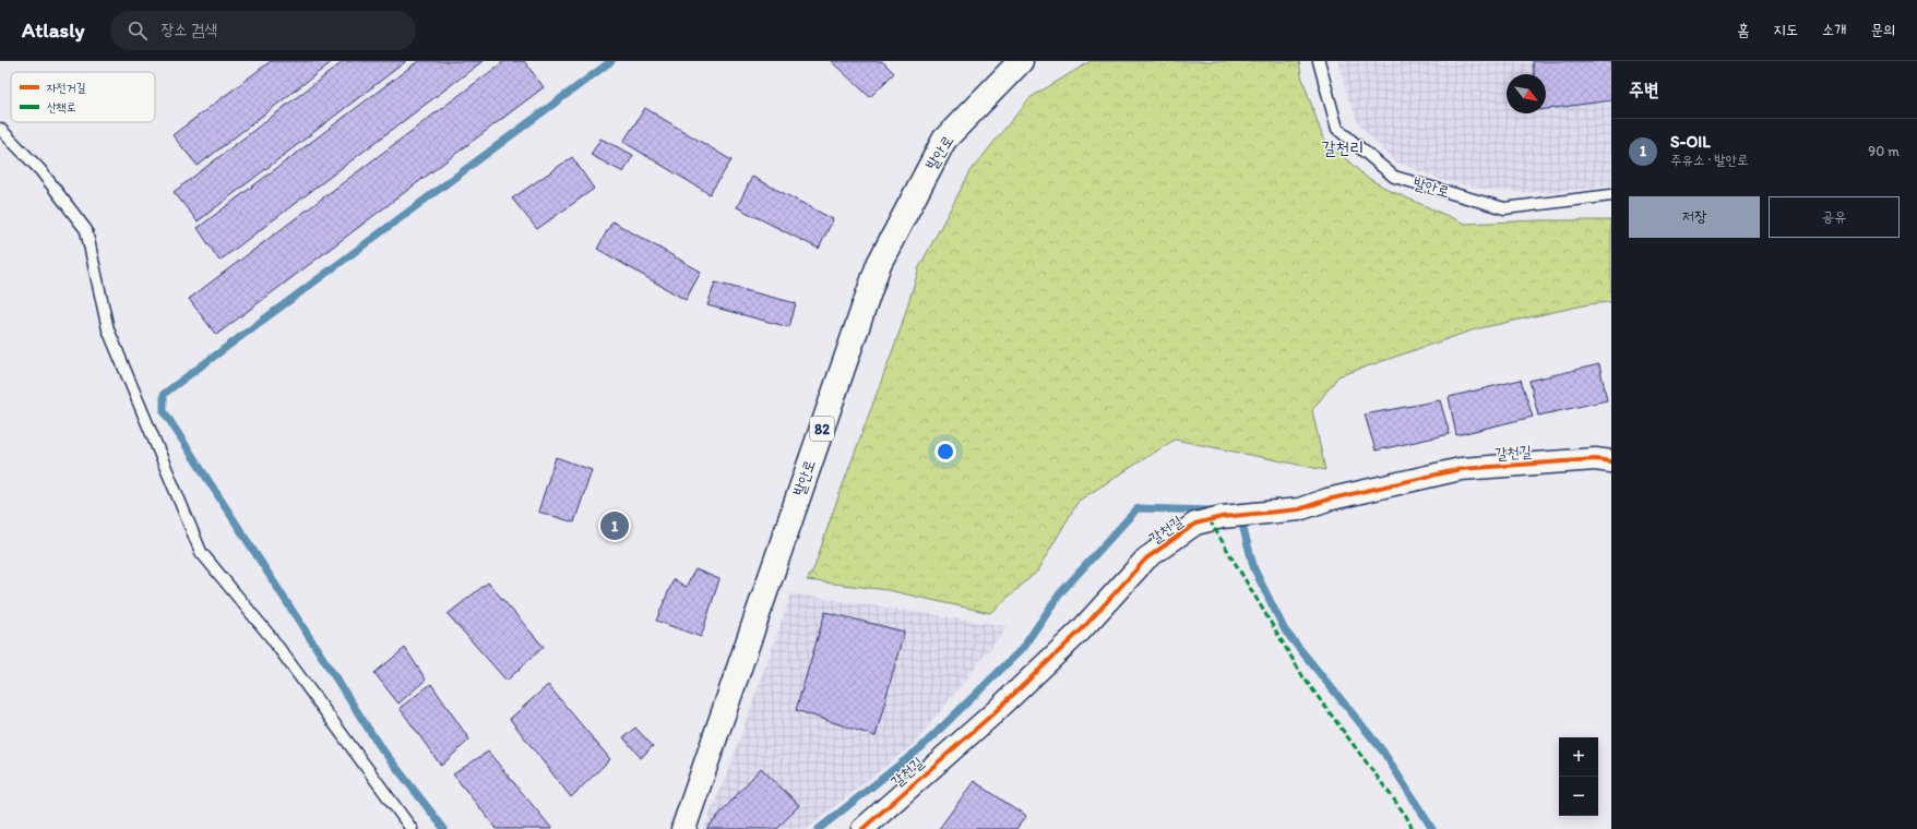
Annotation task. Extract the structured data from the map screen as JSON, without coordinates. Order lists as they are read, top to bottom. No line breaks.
{"streets":{"main road":["발안로","82"],"street":["갈천길"]},"districts":["갈천리"],"legend":["자전거길","산책로"],"north":"bottom right","page":{"header":"Atlasly","search":"장소 검색","nav":["홈","지도","소개","문의"],"heading":"주변","list":[{"mark":"1","name":"S-OIL","note":"주유소 · 발안로","value":"90 m"}],"buttons":["저장","공유"],"pins":"1","map_buttons":["+","−"]}}
